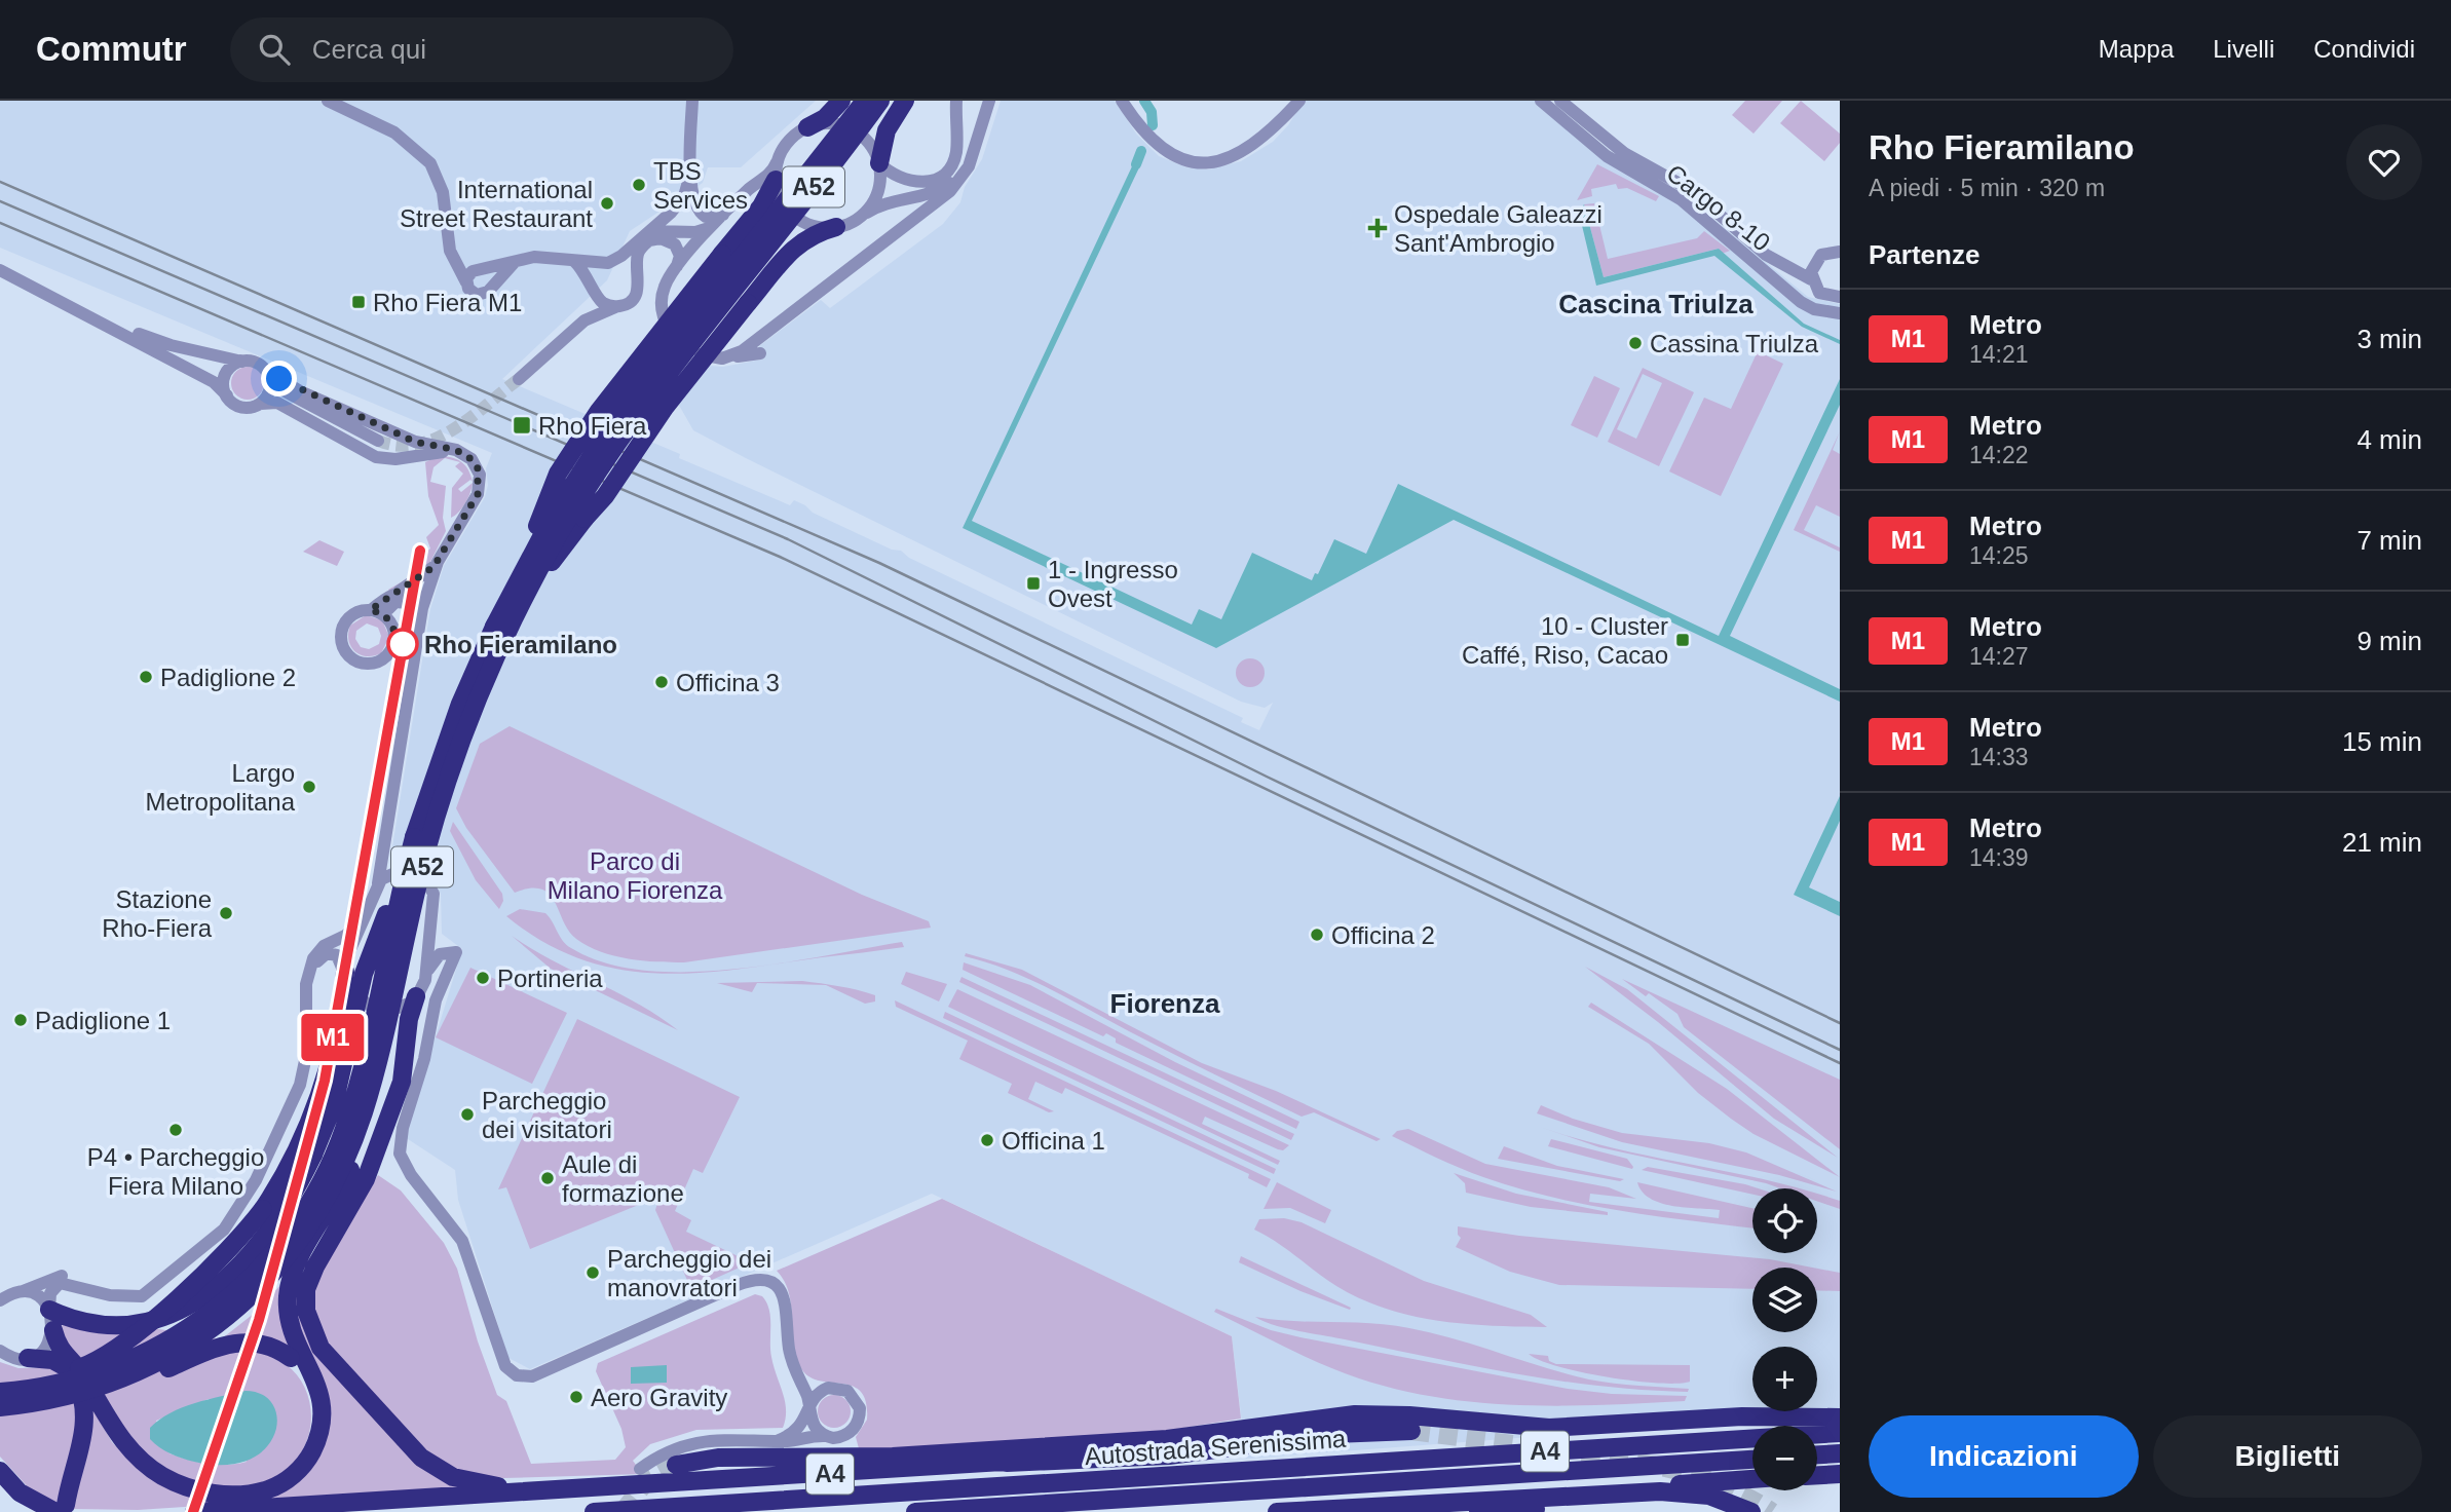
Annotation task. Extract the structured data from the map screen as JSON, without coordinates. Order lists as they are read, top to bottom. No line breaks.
{"streets":{"highway":["A52","Autostrada Serenissima","A4"],"street":["Cargo 8-10"]},"districts":["Cascina Triulza","Fiorenza"],"parks":["Parco di Milano Fiorenza"],"places":{"other":["TBS Services","International Street Restaurant","Cassina Triulza","Rho Fieramilano","Padiglione 2","Officina 3","Largo Metropolitana","Stazione Rho-Fiera","Officina 2","Portineria","Padiglione 1","Parcheggio dei visitatori","P4 • Parcheggio Fiera Milano","Officina 1","Aule di formazione","Parcheggio dei manovratori","Aero Gravity"],"health":["Ospedale Galeazzi Sant'Ambrogio"],"transit":["Rho Fiera M1","Rho Fiera","1 - Ingresso Ovest","10 - Cluster Caffé, Riso, Cacao"]},"lines":["metro line M1"],"page":{"header":"Commutr","search":"Cerca qui","nav":["Mappa","Livelli","Condividi"],"on_map":"M1","heading":[["Rho Fieramilano","A piedi · 5 min · 320 m"],"Partenze"],"list":[{"mark":"M1","name":"Metro","note":"14:21","value":"3 min"},{"mark":"M1","name":"Metro","note":"14:22","value":"4 min"},{"mark":"M1","name":"Metro","note":"14:25","value":"7 min"},{"mark":"M1","name":"Metro","note":"14:27","value":"9 min"},{"mark":"M1","name":"Metro","note":"14:33","value":"15 min"},{"mark":"M1","name":"Metro","note":"14:39","value":"21 min"}],"map_buttons":["+","−"],"buttons":["Indicazioni","Biglietti"]}}
